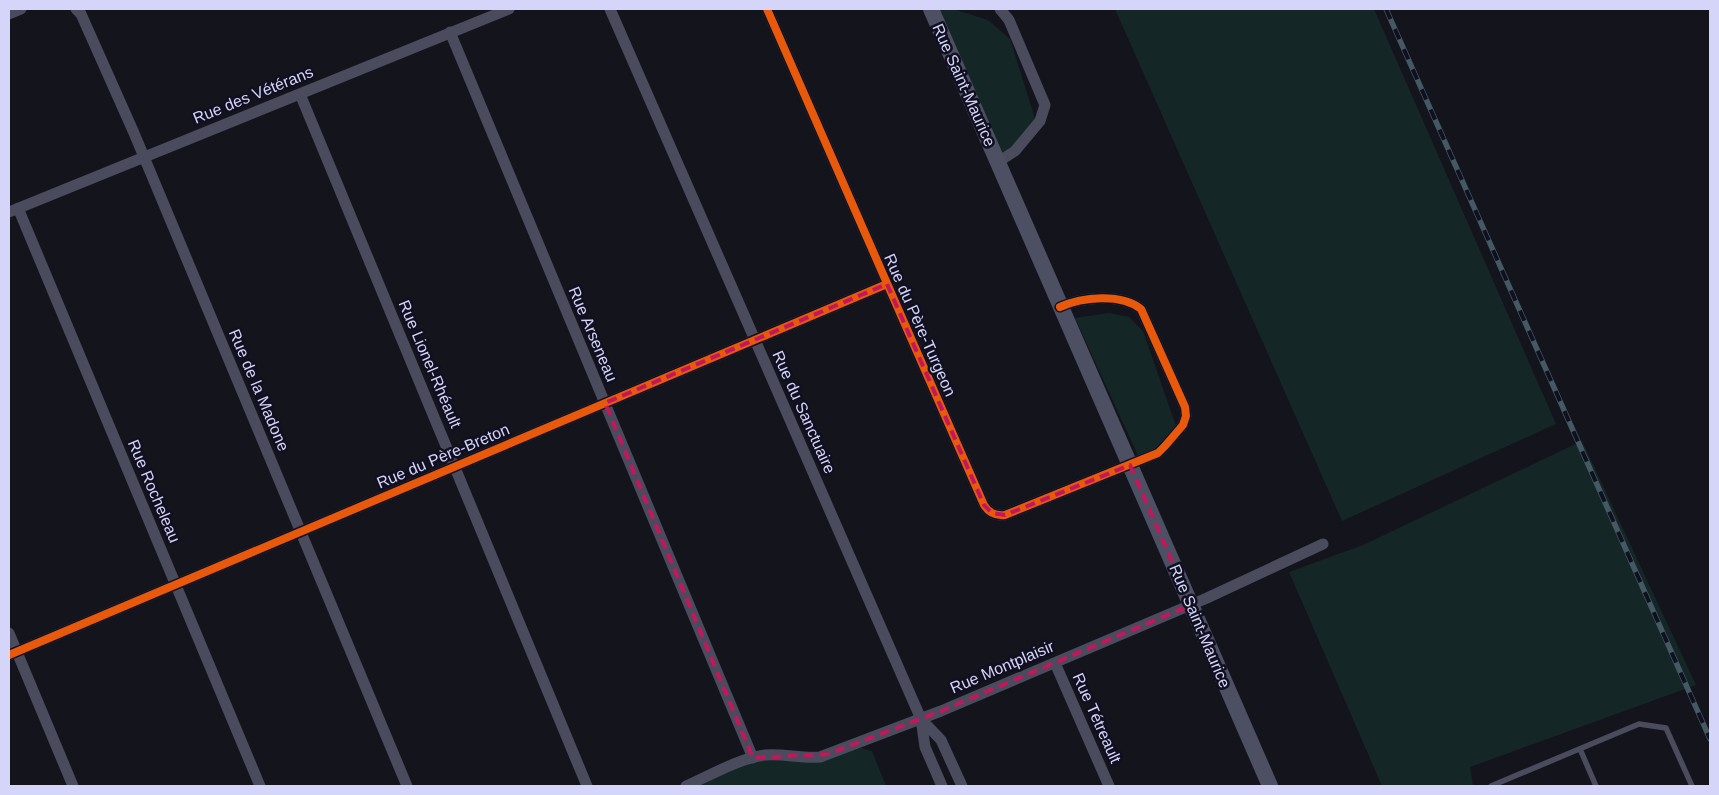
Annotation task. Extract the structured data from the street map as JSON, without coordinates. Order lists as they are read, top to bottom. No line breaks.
{"streets":{"street":["Rue Saint-Maurice","Rue des Vétérans","Rue du Père-Turgeon","Rue Arseneau","Rue Lionel-Rhéault","Rue de la Madone","Rue du Sanctuaire","Rue du Père-Breton","Rue Rocheleau","Rue Montplaisir","Rue Tétreault"]},"crossings":[["Rue Saint-Maurice","Rue du Père-Turgeon"],["Rue Saint-Maurice","Rue Montplaisir"],["Rue des Vétérans","Rue Arseneau"],["Rue des Vétérans","Rue Lionel-Rhéault"],["Rue des Vétérans","Rue de la Madone"],["Rue des Vétérans","Rue Rocheleau"],["Rue du Père-Turgeon","Rue du Père-Breton"],["Rue Arseneau","Rue du Père-Breton"],["Rue Arseneau","Rue Montplaisir"],["Rue Lionel-Rhéault","Rue du Père-Breton"],["Rue de la Madone","Rue du Père-Breton"],["Rue du Sanctuaire","Rue du Père-Breton"],["Rue du Sanctuaire","Rue Montplaisir"],["Rue du Père-Breton","Rue Rocheleau"],["Rue Montplaisir","Rue Tétreault"]]}
